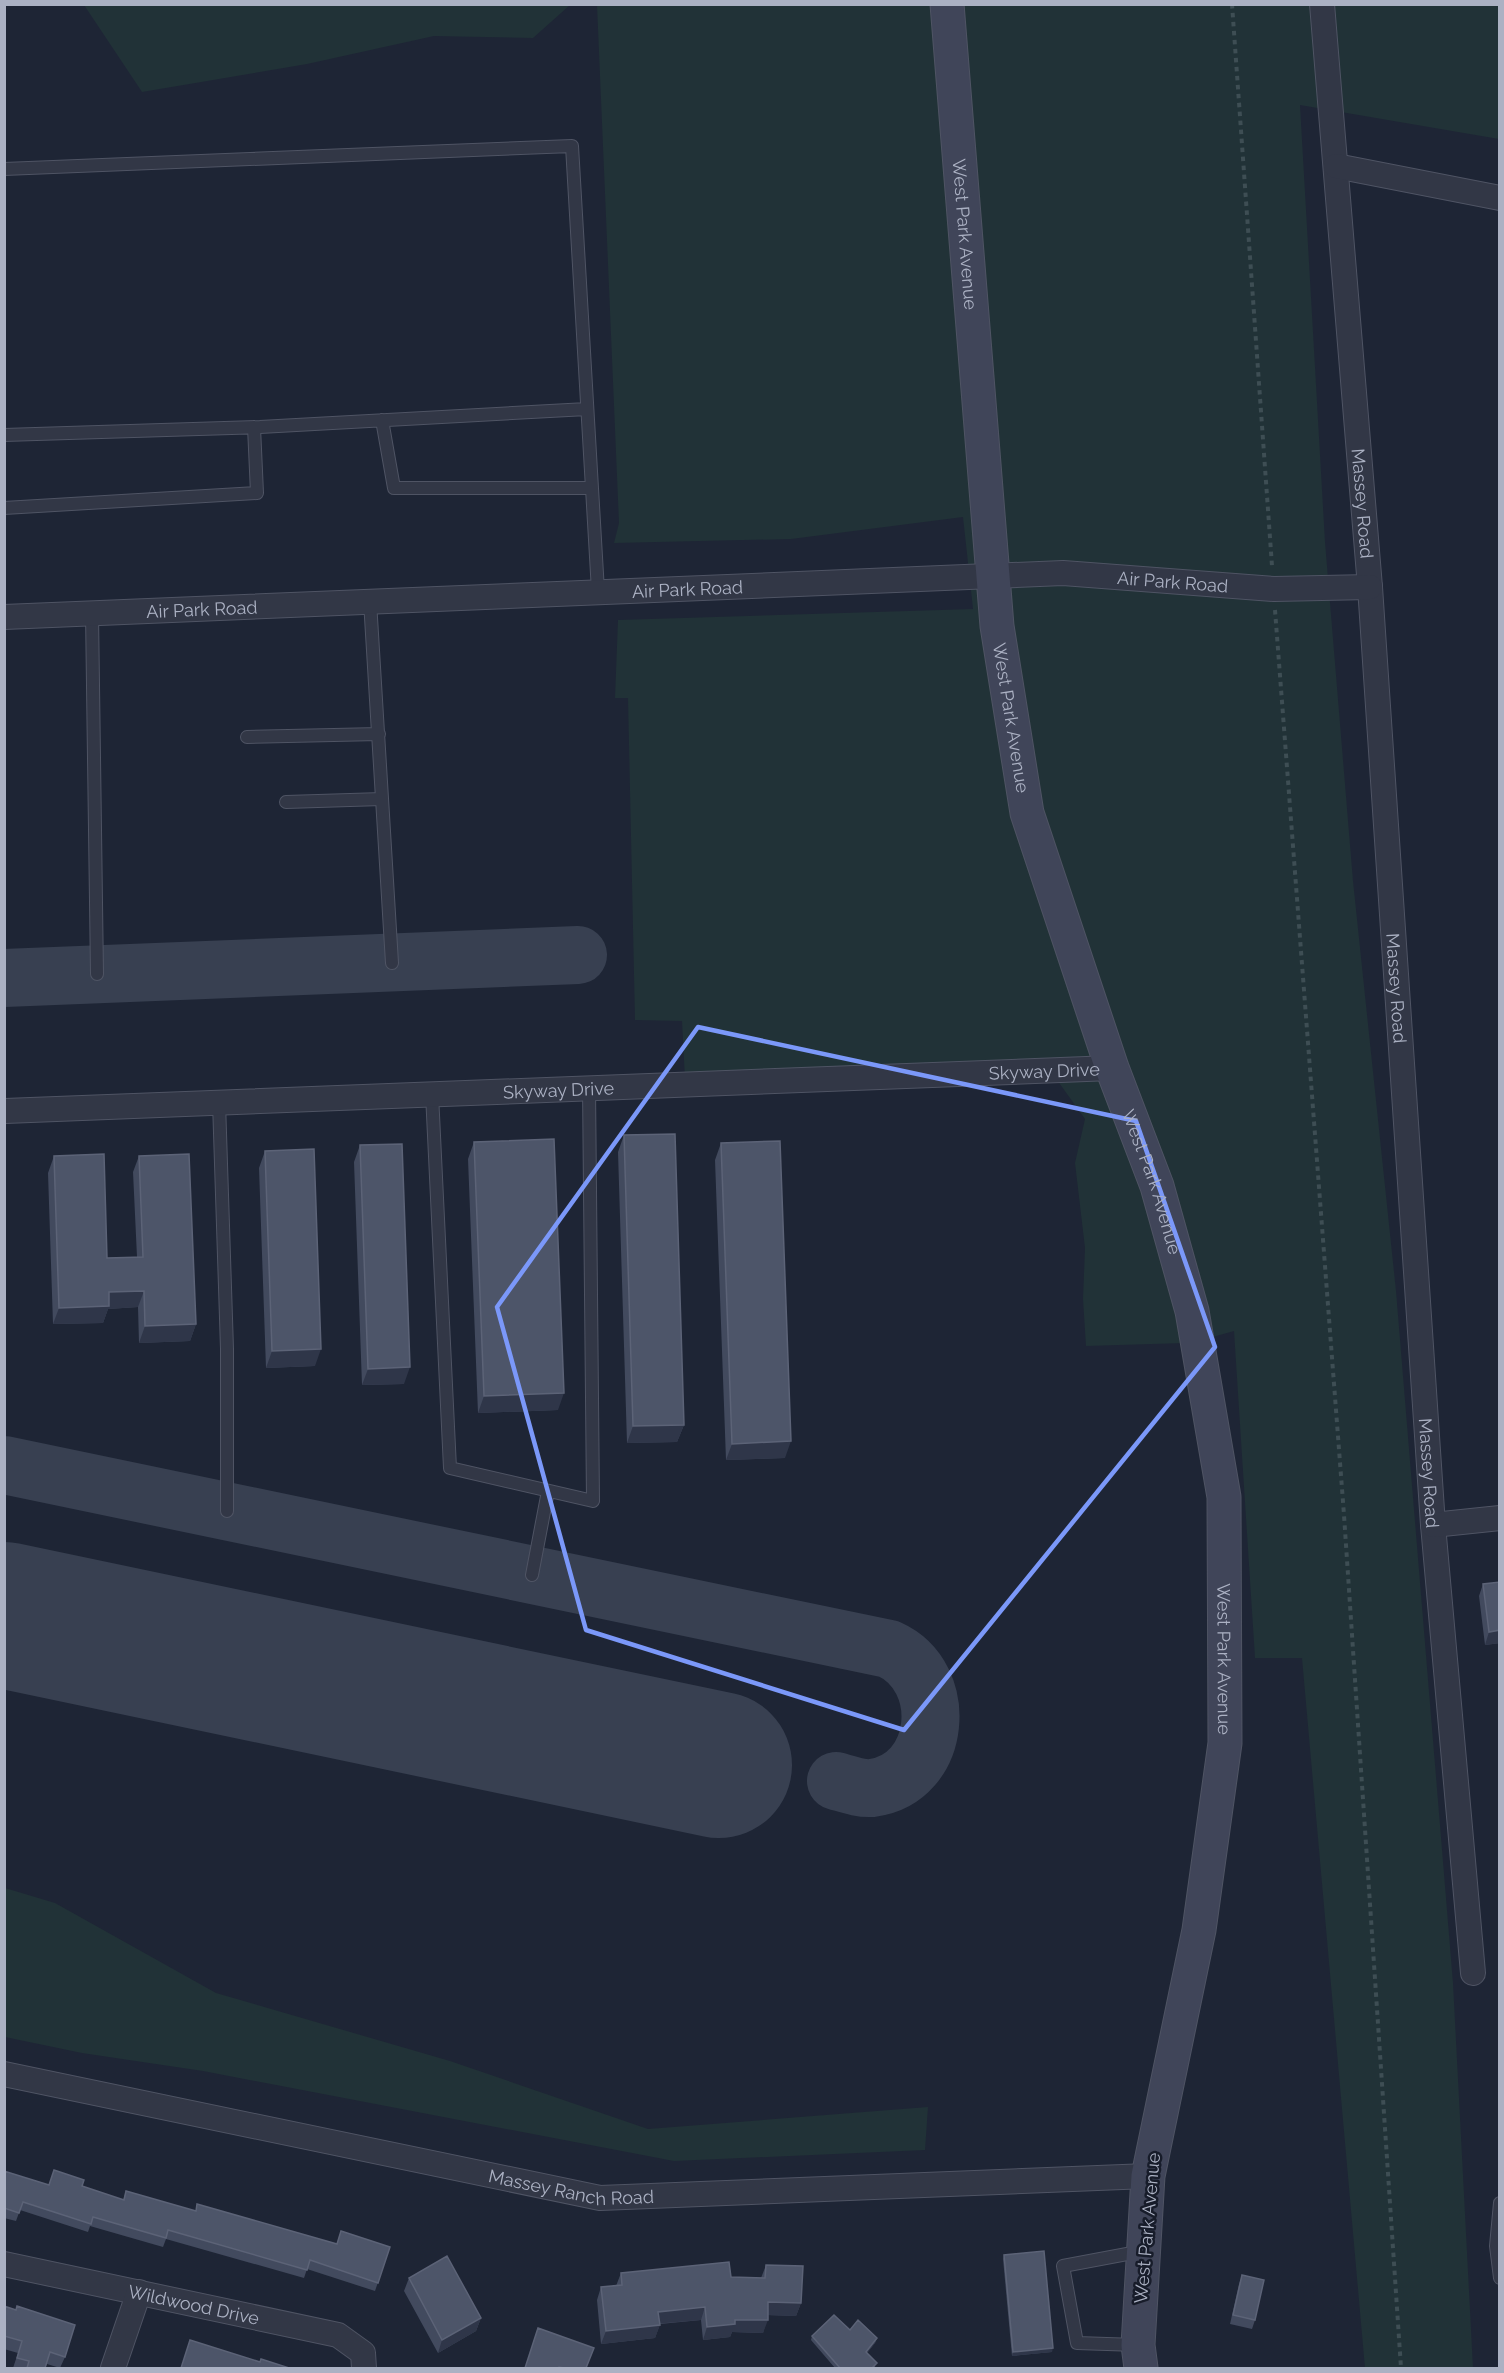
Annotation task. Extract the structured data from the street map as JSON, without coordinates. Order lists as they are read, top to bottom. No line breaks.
{"streets":{"street":["West Park Avenue","Massey Road","Air Park Road","Skyway Drive","Massey Ranch Road","Wildwood Drive"]},"crossings":[["West Park Avenue","Air Park Road"],["West Park Avenue","Skyway Drive"],["West Park Avenue","Massey Ranch Road"],["Massey Road","Air Park Road"]]}
